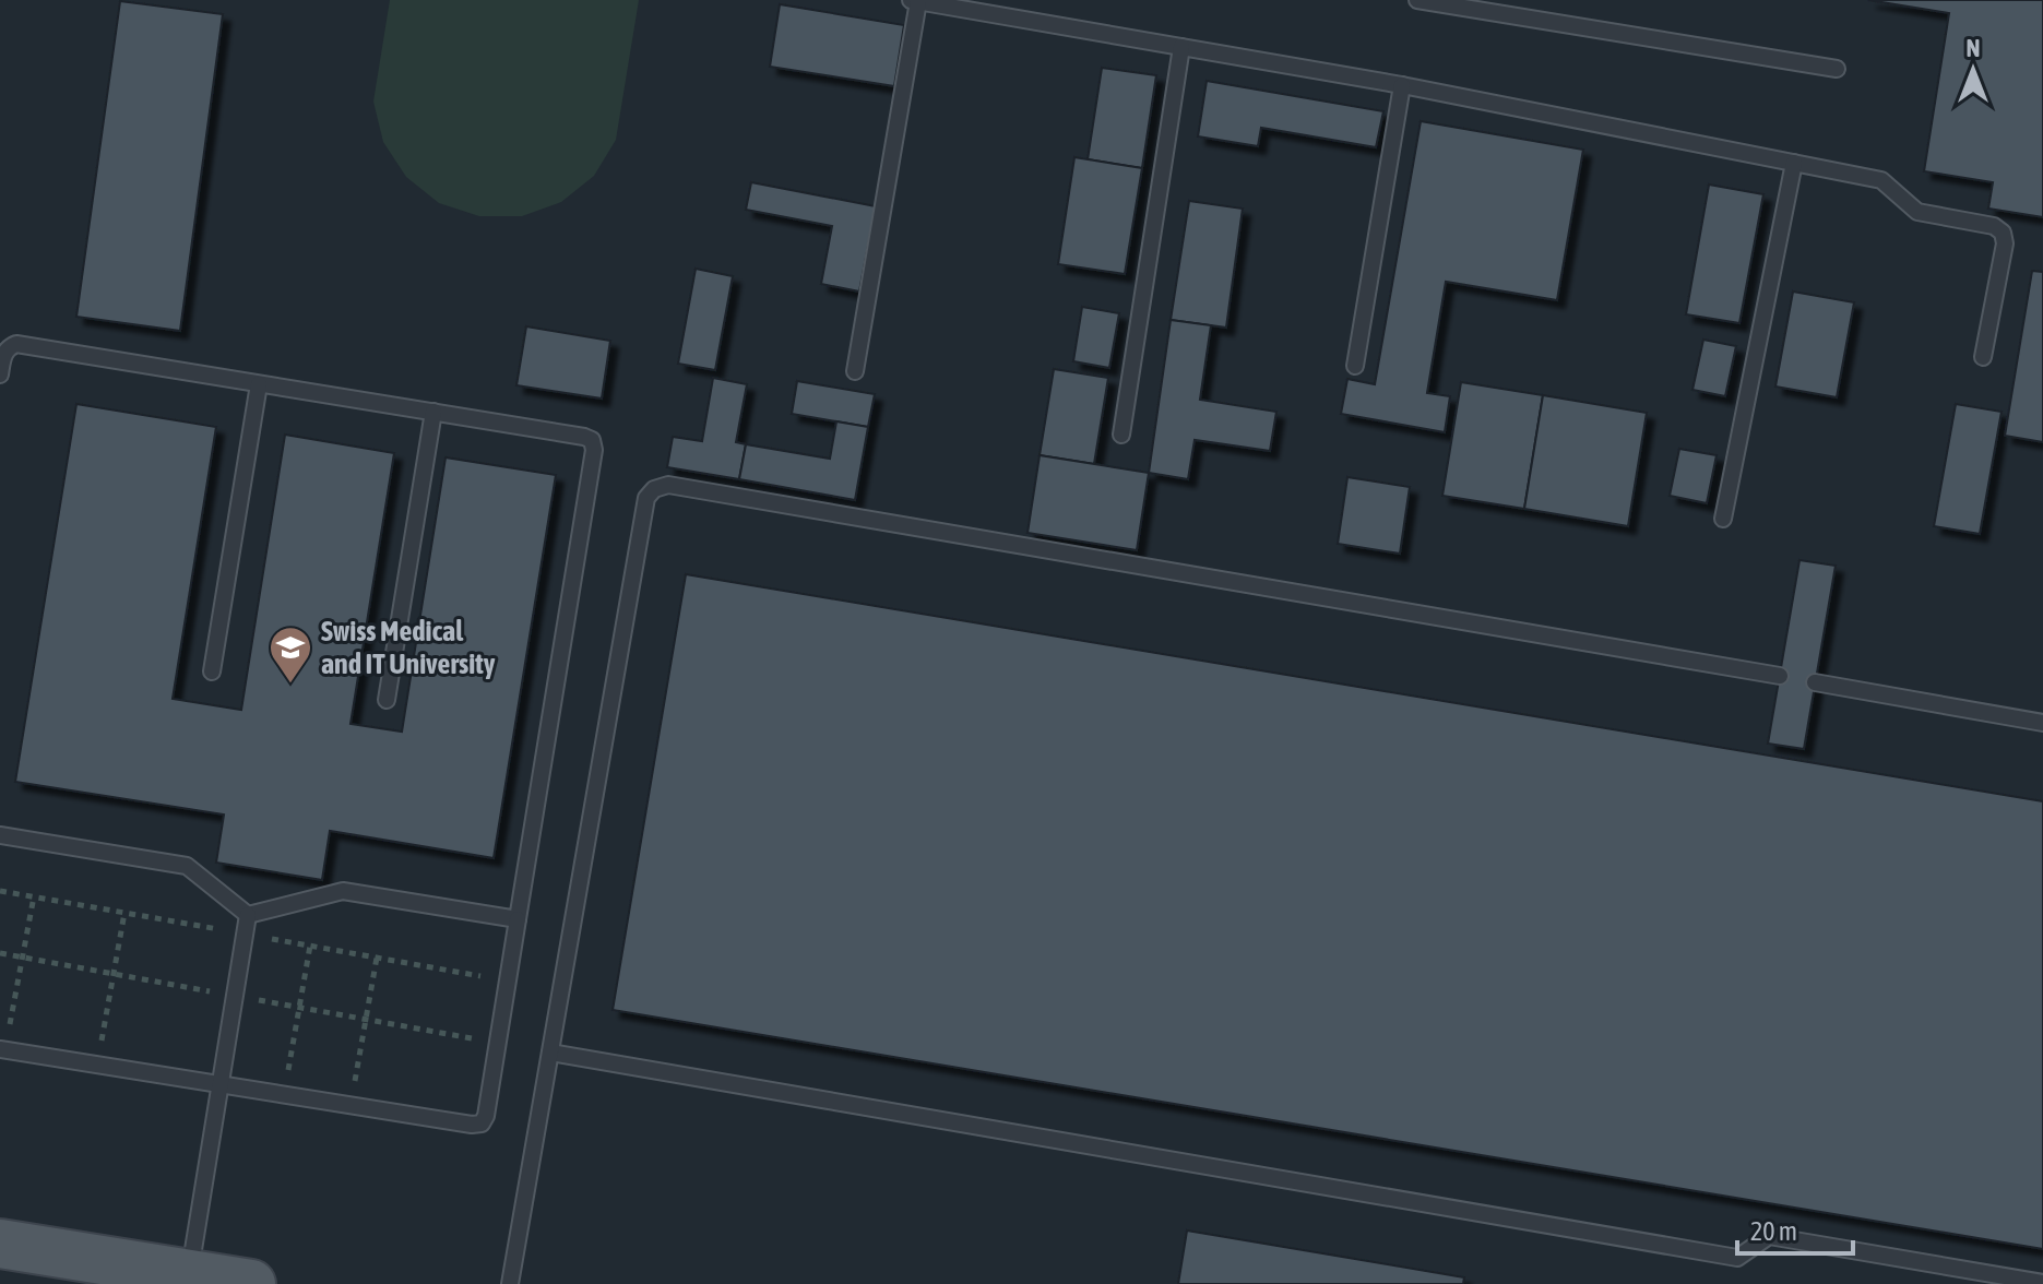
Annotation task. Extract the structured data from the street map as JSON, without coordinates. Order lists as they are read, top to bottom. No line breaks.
{"places":{"school or university":["Swiss Medical and IT University"]},"scale_bar":"20 m","north":"top"}
